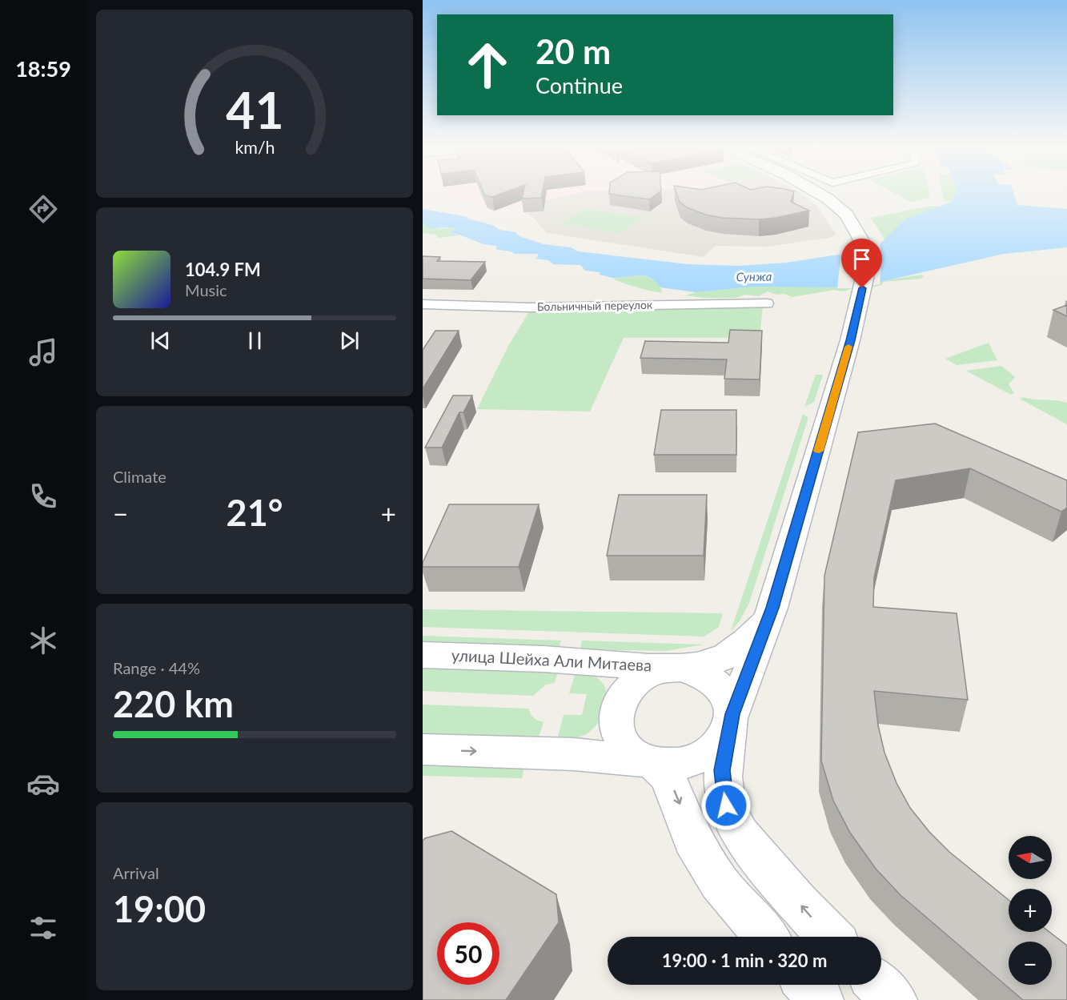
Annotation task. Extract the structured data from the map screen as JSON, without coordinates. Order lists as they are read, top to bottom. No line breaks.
{"streets":{"main road":["улица Шейха Али Митаева"],"street":["Больничный переулок"]},"water":["Сунжа"],"north":"left","page":{"tabs":"18:59","turn":["20 m","Continue"],"song":["104.9 FM","Music"],"tile":["Climate",["Range · 44%","220 km"],["Arrival","19:00"]],"heat":["−","21°","+"],"map_buttons":["+","−"],"limit":"50","trip":"19:00 · 1 min · 320 m","gauge":["41","km/h"]}}
